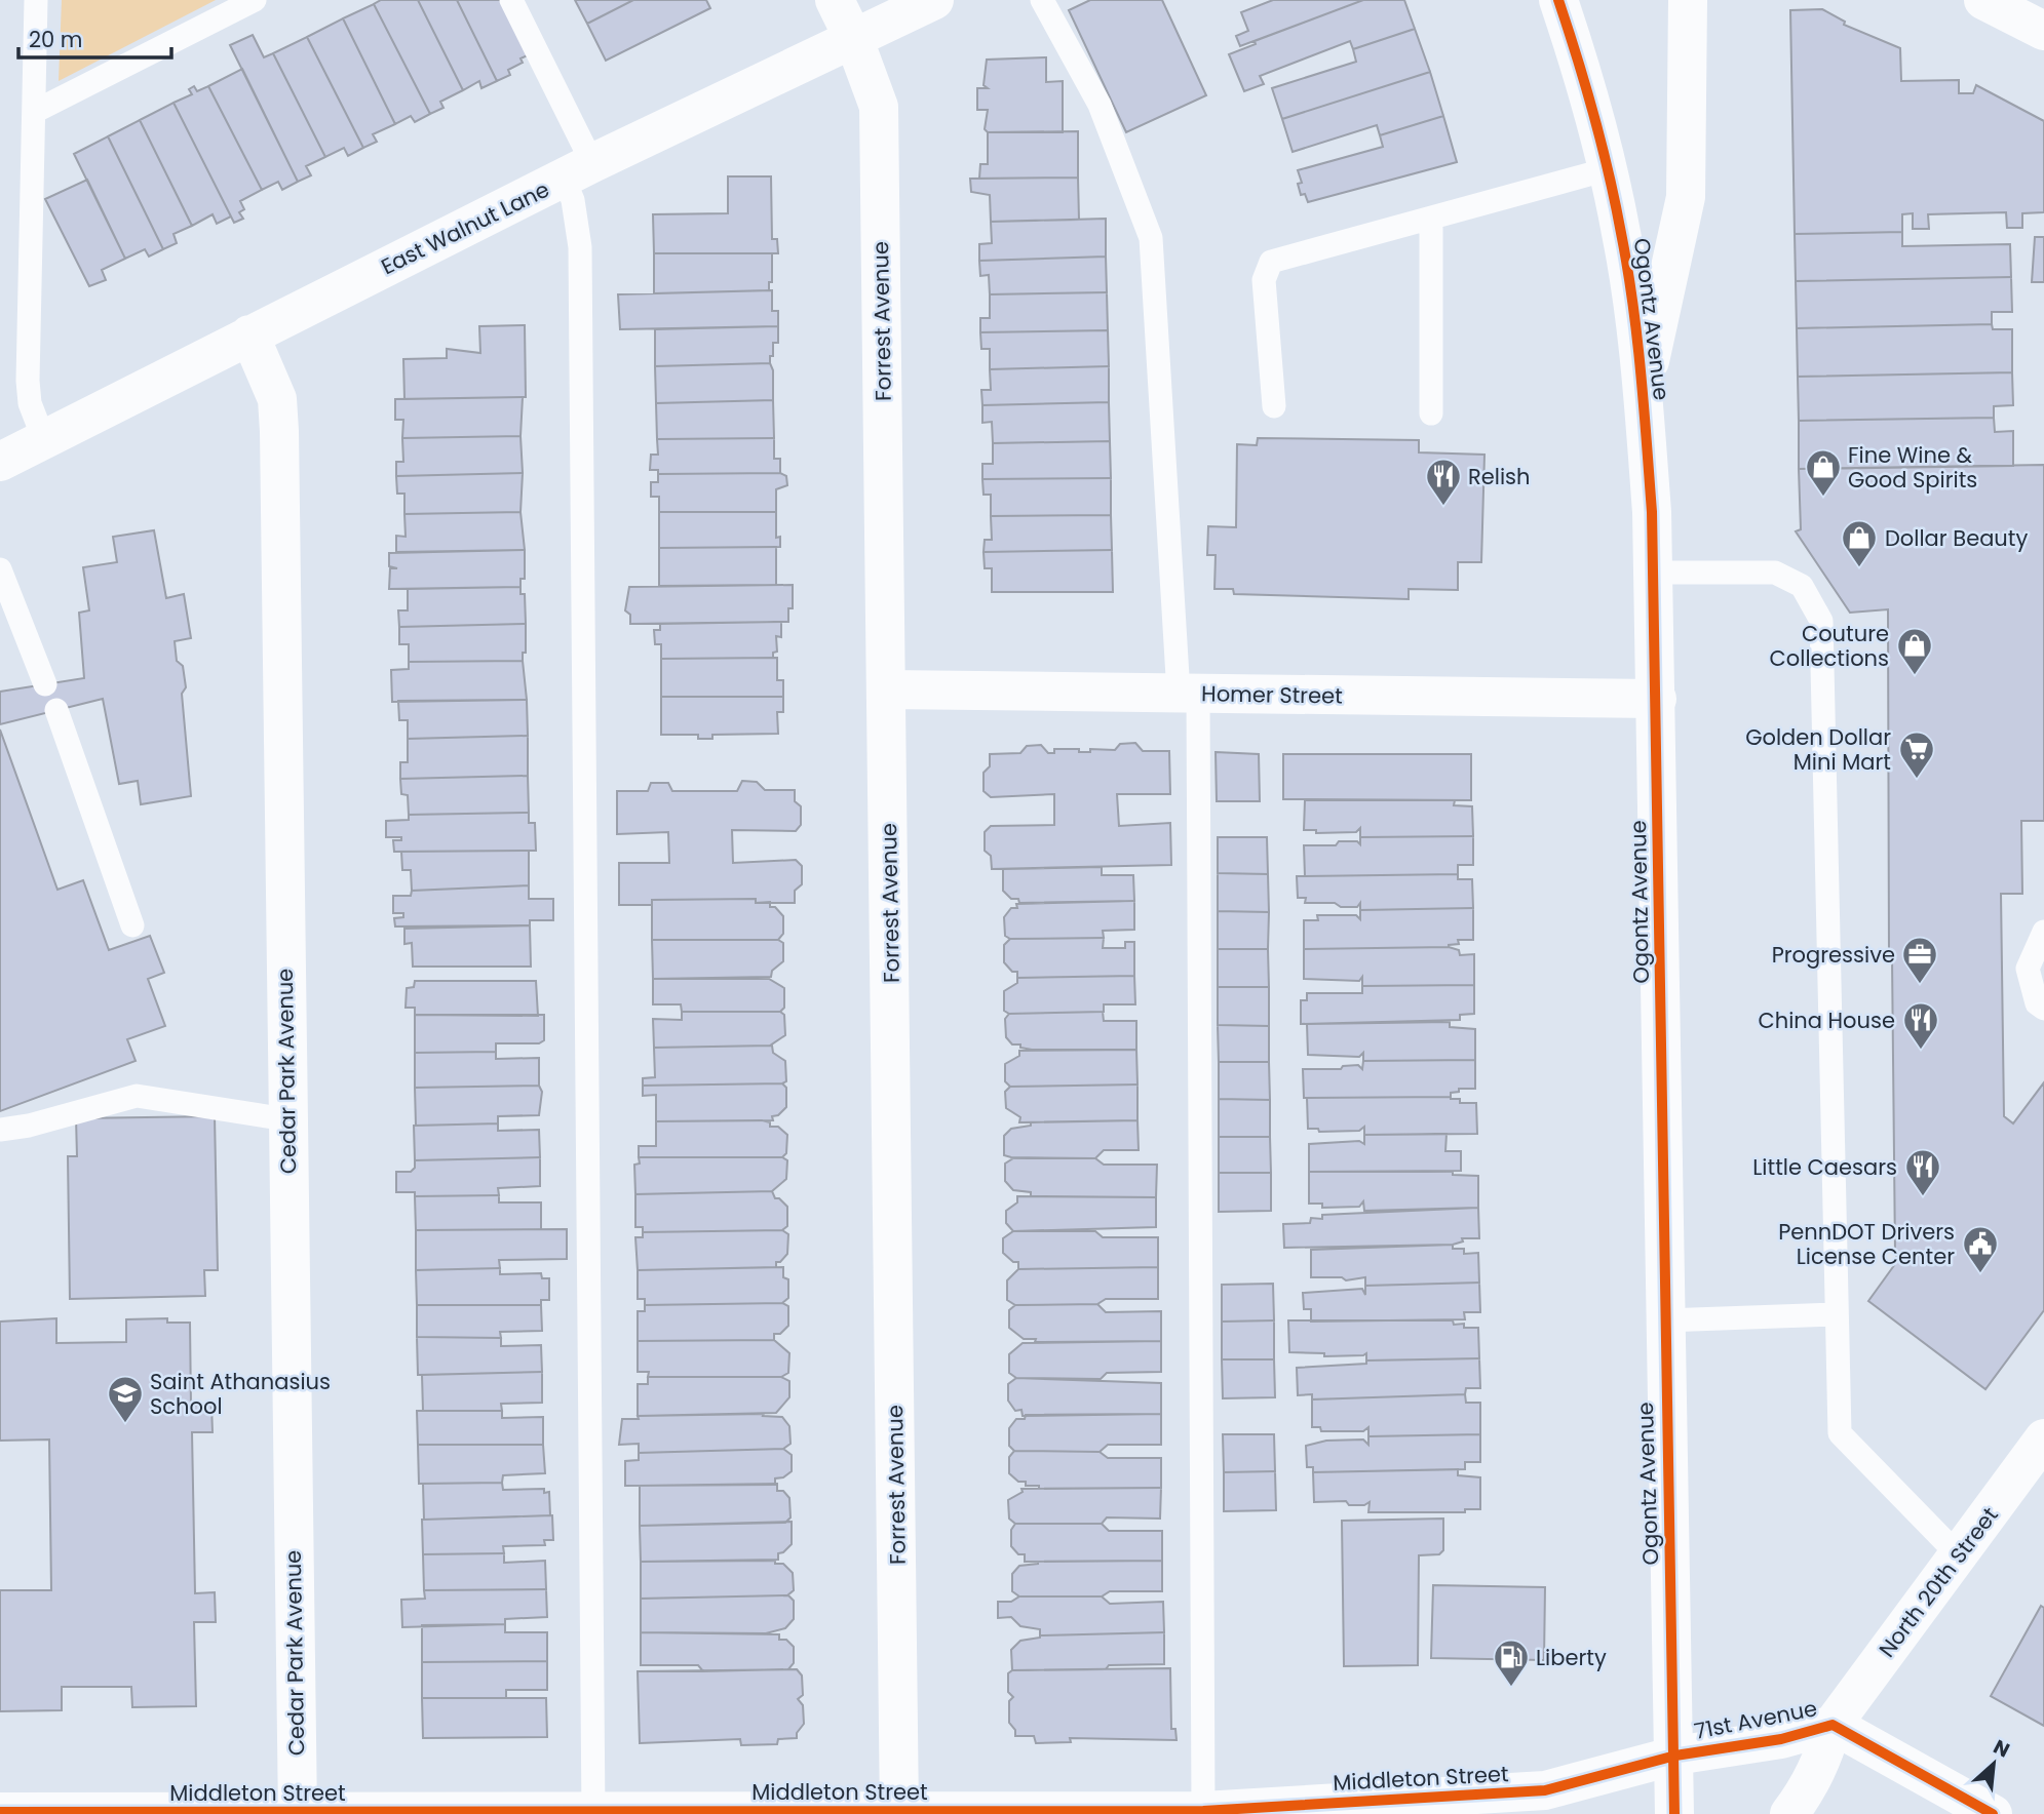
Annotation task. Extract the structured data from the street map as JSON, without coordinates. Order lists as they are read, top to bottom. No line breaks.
{"streets":{"street":["East Walnut Lane","Ogontz Avenue","Forrest Avenue","Homer Street","Cedar Park Avenue","North 20th Street","71st Avenue","Middleton Street"]},"crossings":[["East Walnut Lane","Forrest Avenue"],["East Walnut Lane","Cedar Park Avenue"],["Ogontz Avenue","Homer Street"],["Ogontz Avenue","71st Avenue"],["Ogontz Avenue","Middleton Street"],["Forrest Avenue","Homer Street"],["Forrest Avenue","Middleton Street"],["Cedar Park Avenue","Middleton Street"],["North 20th Street","71st Avenue"],["71st Avenue","Middleton Street"]],"places":{"shop":["Fine Wine & Good Spirits","Dollar Beauty","Couture Collections"],"restaurant":["Relish","China House","Little Caesars"],"supermarket":["Golden Dollar Mini Mart"],"office":["Progressive"],"public building":["PennDOT Drivers License Center"],"school or university":["Saint Athanasius School"],"fuel station":["Liberty"]},"scale_bar":"20 m","north":"top right"}
